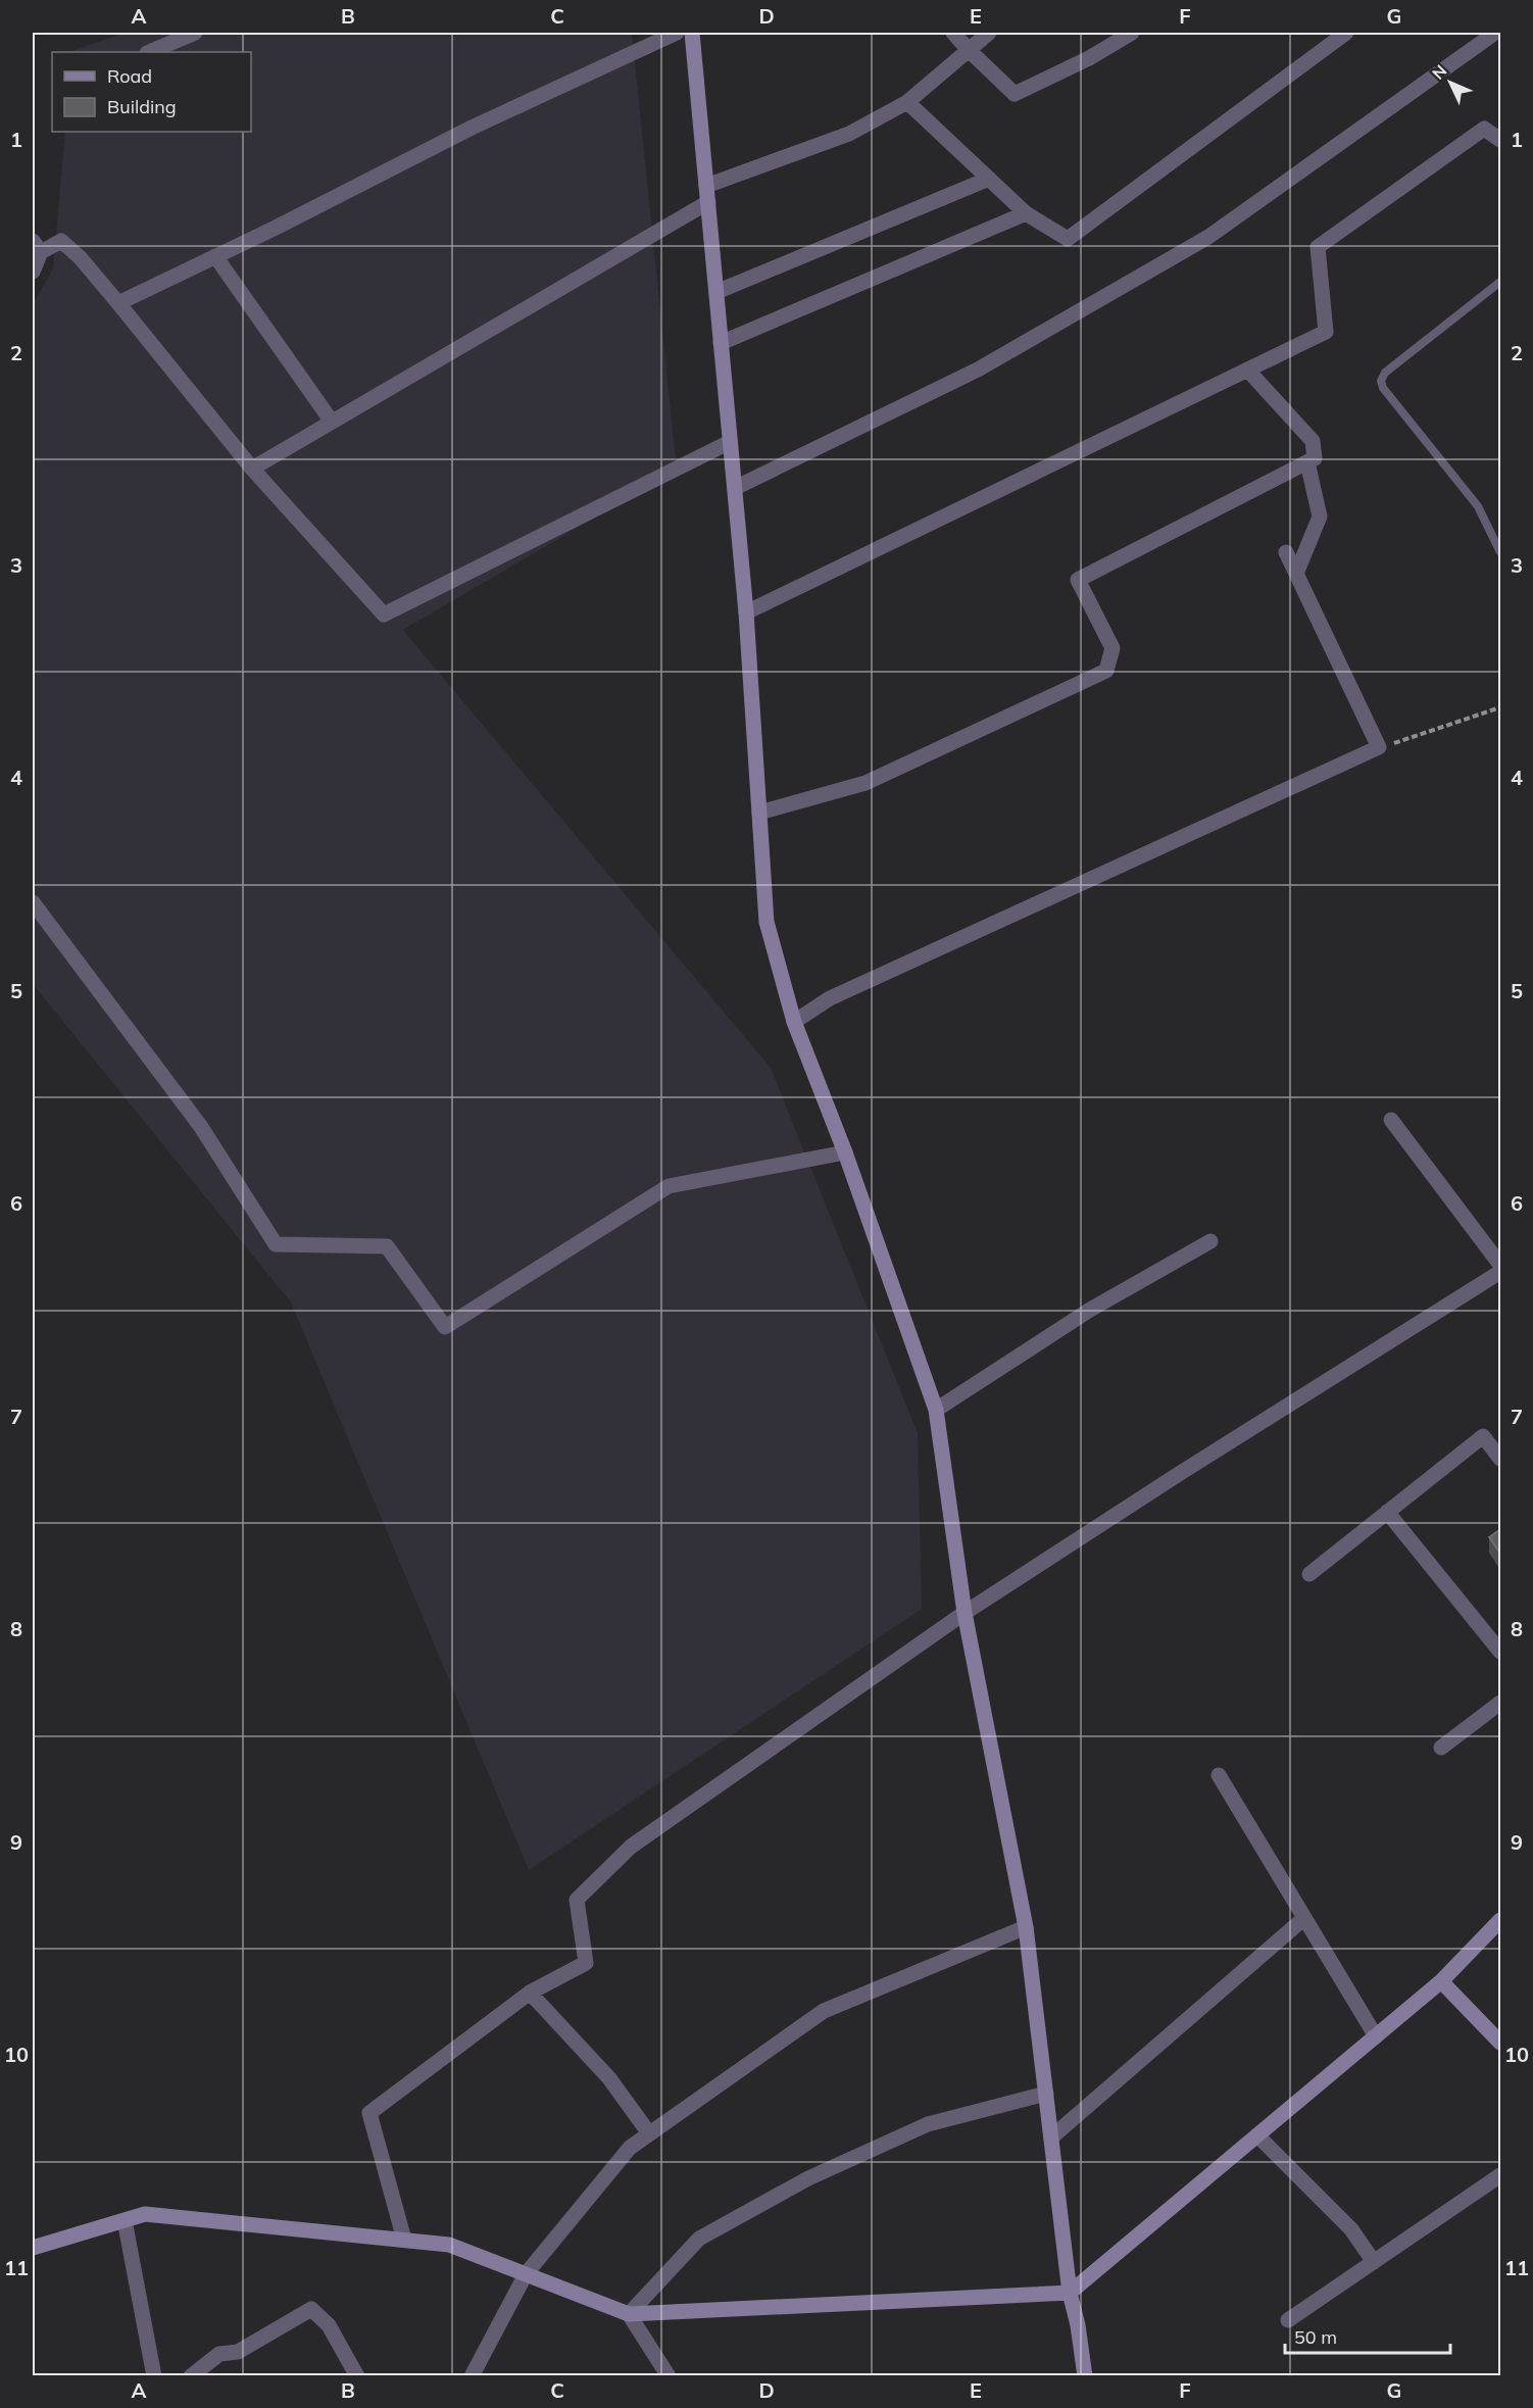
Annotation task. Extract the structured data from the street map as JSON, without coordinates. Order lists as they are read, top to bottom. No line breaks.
{"legend":["Road","Building"],"scale_bar":"50 m","north":"top left","grid":{"columns":["A","B","C","D","E","F","G"],"rows":["1","2","3","4","5","6","7","8","9","10","11"]}}
